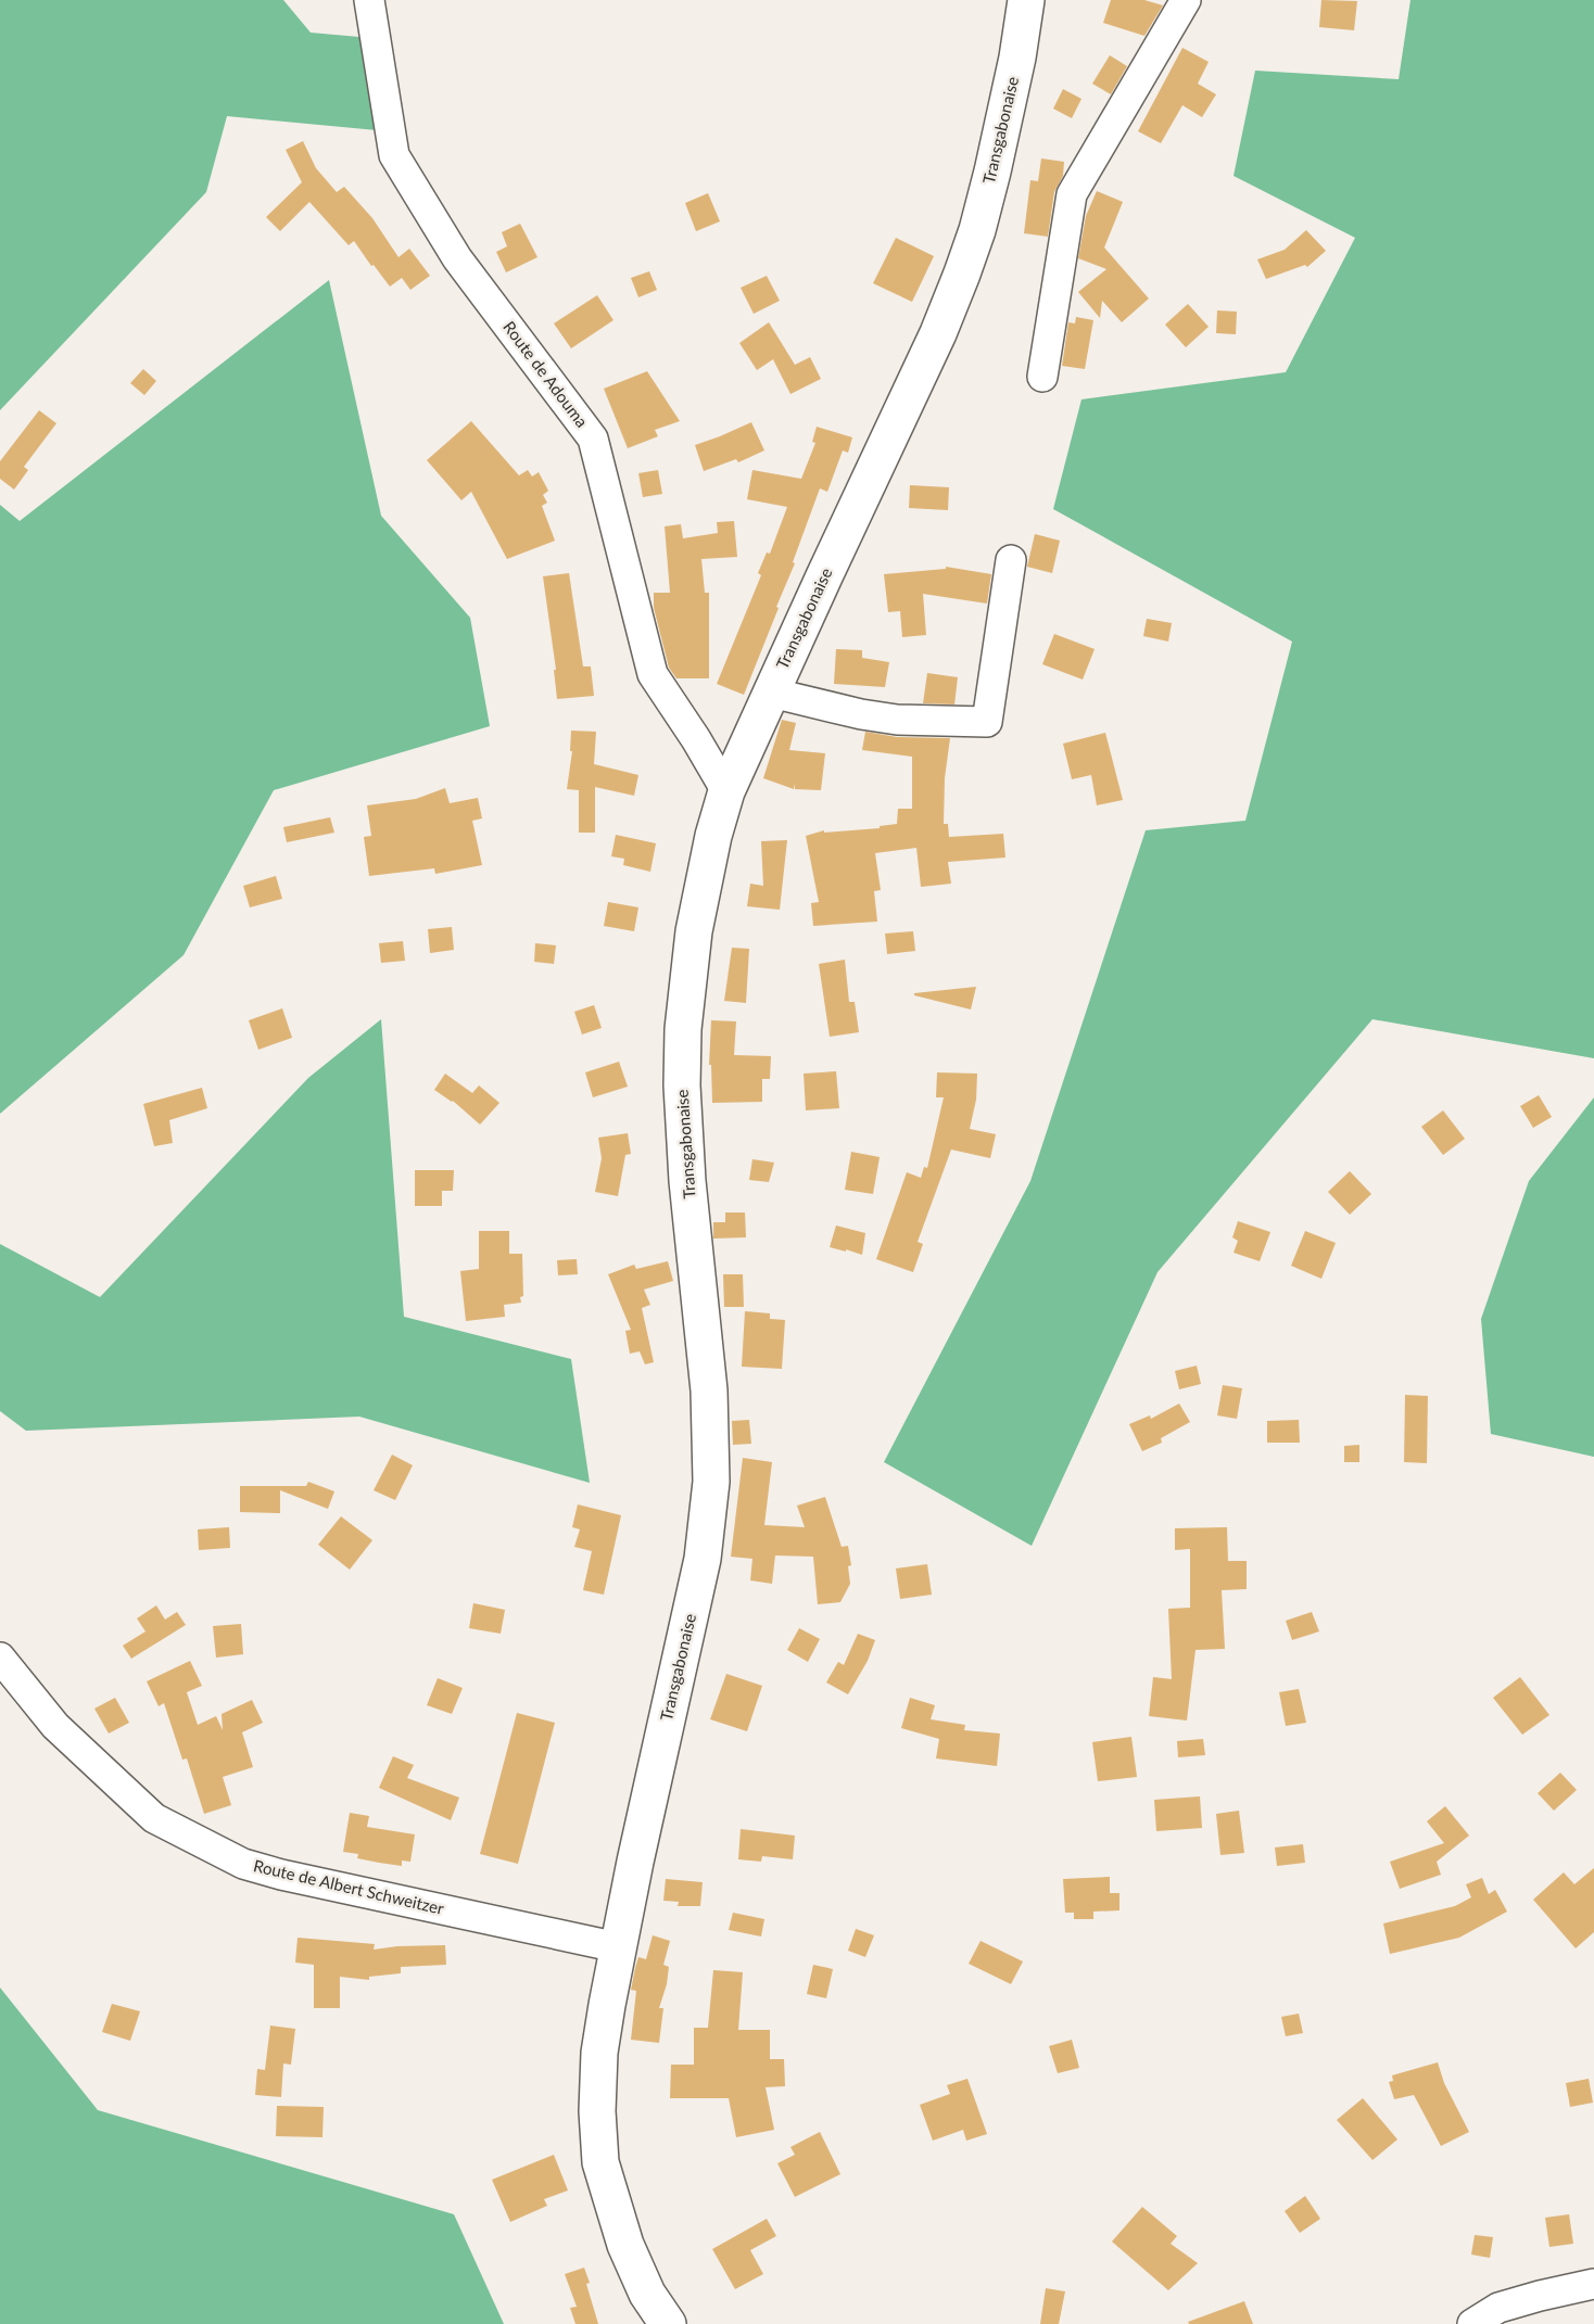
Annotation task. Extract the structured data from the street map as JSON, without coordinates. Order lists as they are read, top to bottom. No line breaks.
{"streets":{"highway":["Transgabonaise"],"street":["Route de Adouma","Route de Albert Schweitzer"]},"crossings":[["Transgabonaise","Route de Adouma"],["Transgabonaise","Route de Albert Schweitzer"]]}
